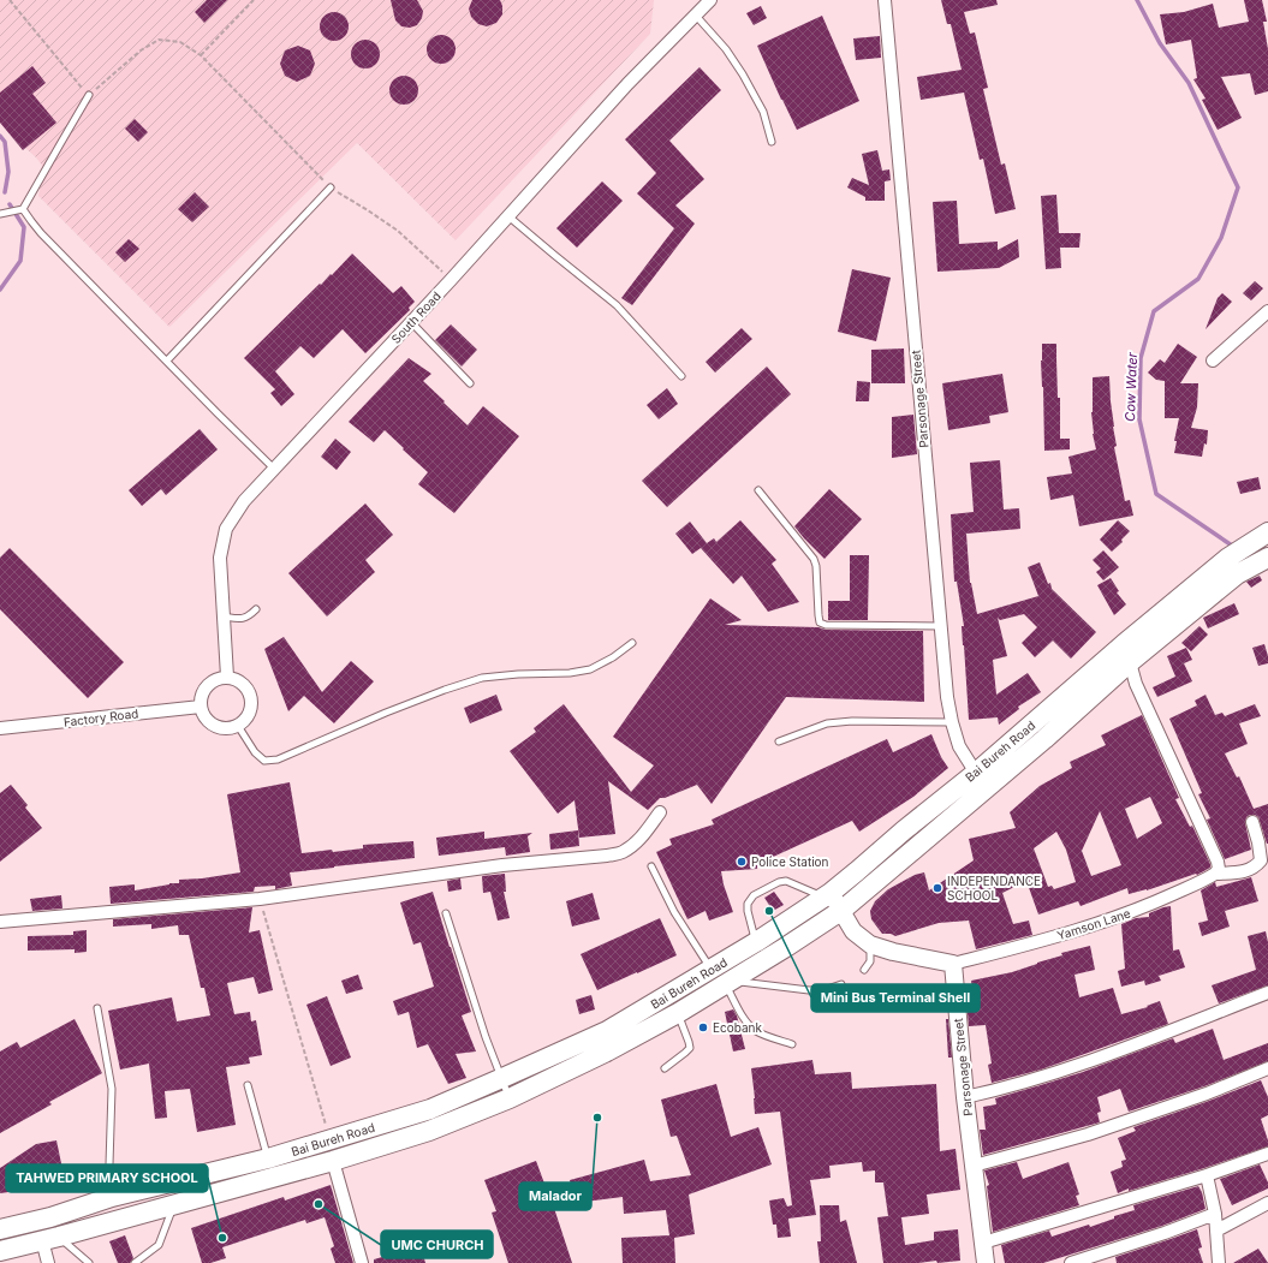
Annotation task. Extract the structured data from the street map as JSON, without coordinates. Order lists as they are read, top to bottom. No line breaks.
{"streets":{"highway":["Bai Bureh Road"],"main road":["Parsonage Street"],"street":["South Road","Factory Road","Yamson Lane"]},"crossings":[["South Road","Factory Road"],["Parsonage Street","Bai Bureh Road"],["Parsonage Street","Yamson Lane"]],"water":["Cow Water"],"places":["Police Station","INDEPENDANCE SCHOOL","Mini Bus Terminal Shell","Ecobank","Malador","UMC CHURCH","TAHWED PRIMARY SCHOOL"]}
